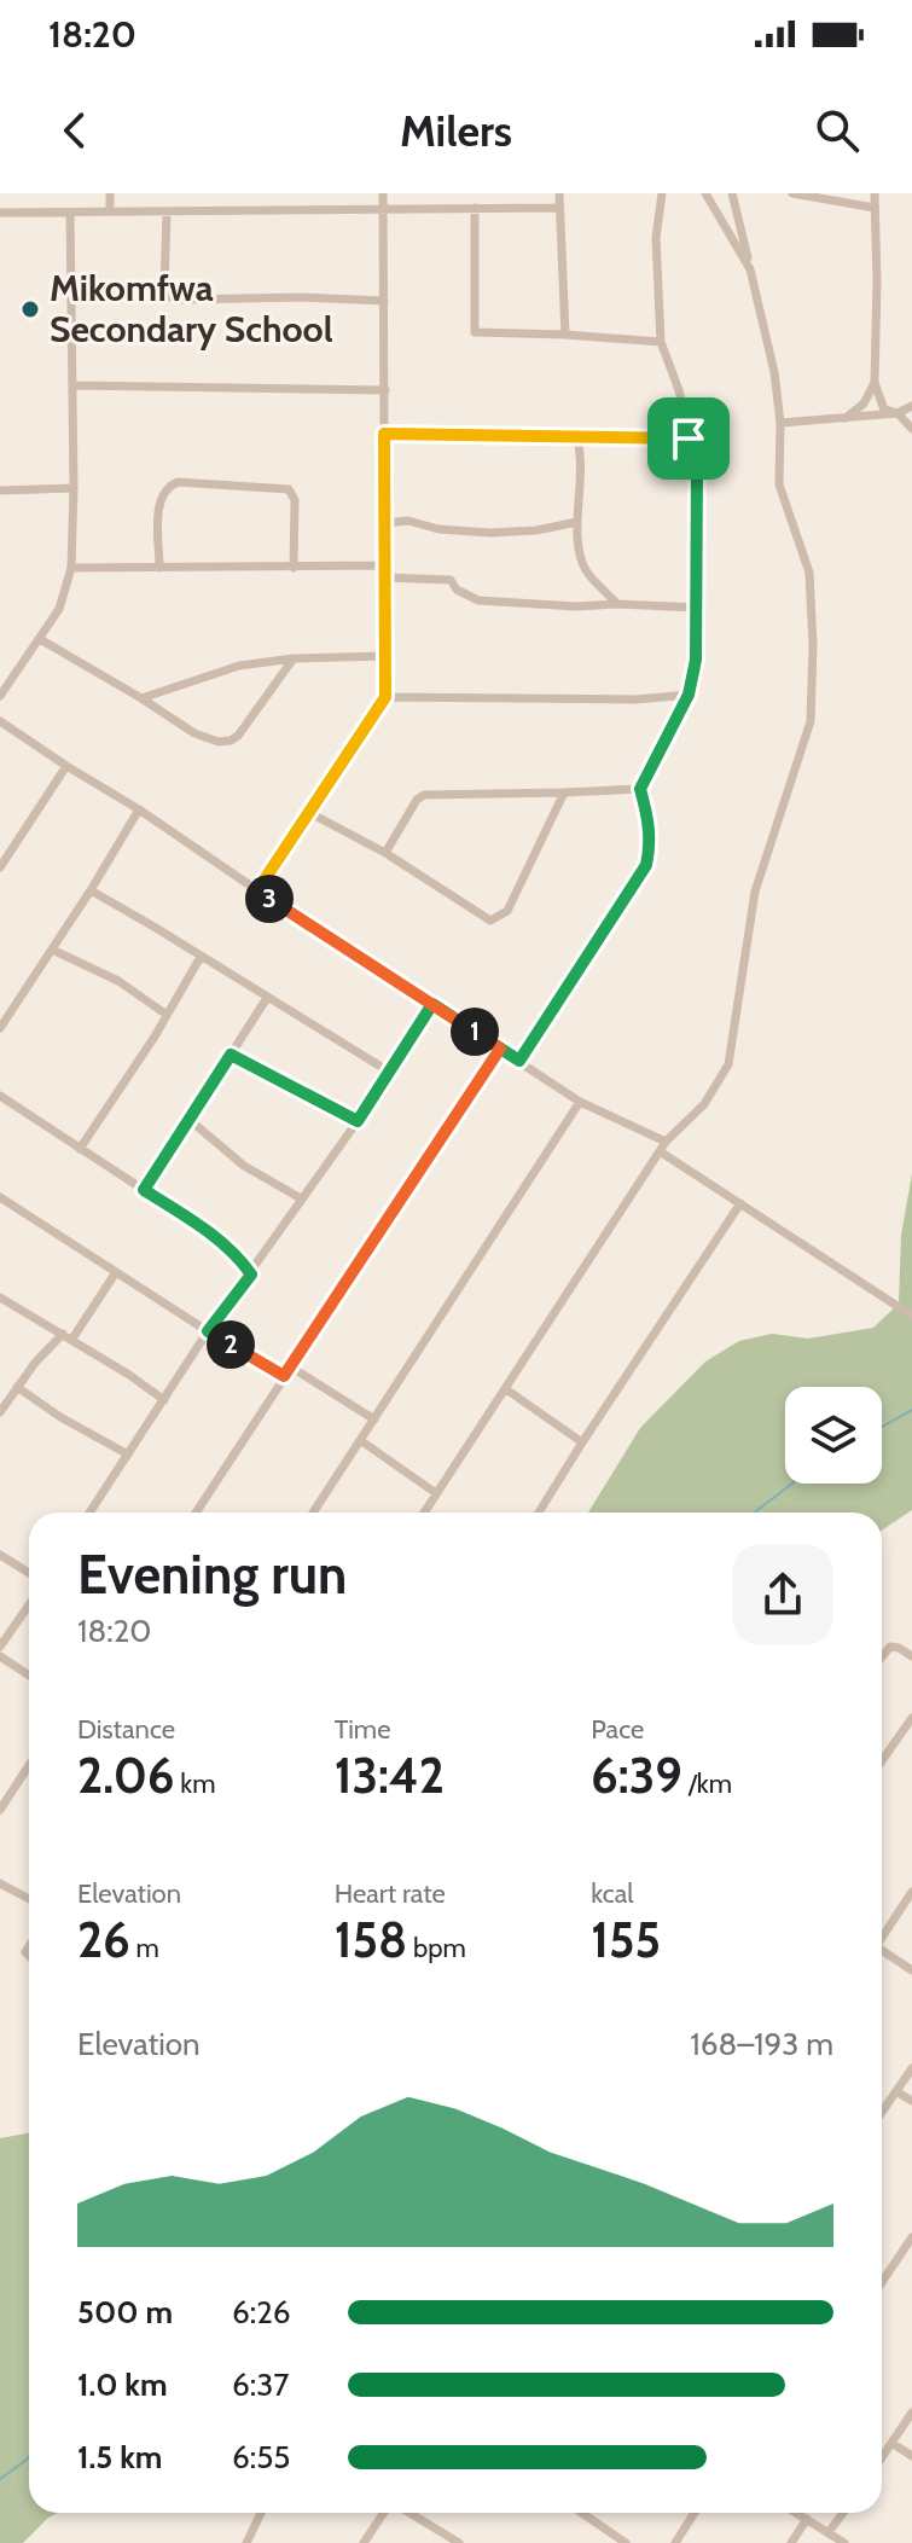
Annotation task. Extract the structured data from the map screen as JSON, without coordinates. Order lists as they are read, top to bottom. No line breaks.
{"places":["Mikomfwa Secondary School"],"page":{"status":"18:20","header":"Milers","pins":["3","1","2"],"heading":["Evening run","18:20"],"stats":[["Distance","2.06 km"],["Time","13:42"],["Pace","6:39 /km"],["Elevation","26 m"],["Heart rate","158 bpm"],["kcal","155"]],"chart":["Elevation","168–193 m"],"list":[{"name":"500 m","note":"6:26"},{"name":"1.0 km","note":"6:37"},{"name":"1.5 km","note":"6:55"}]}}
